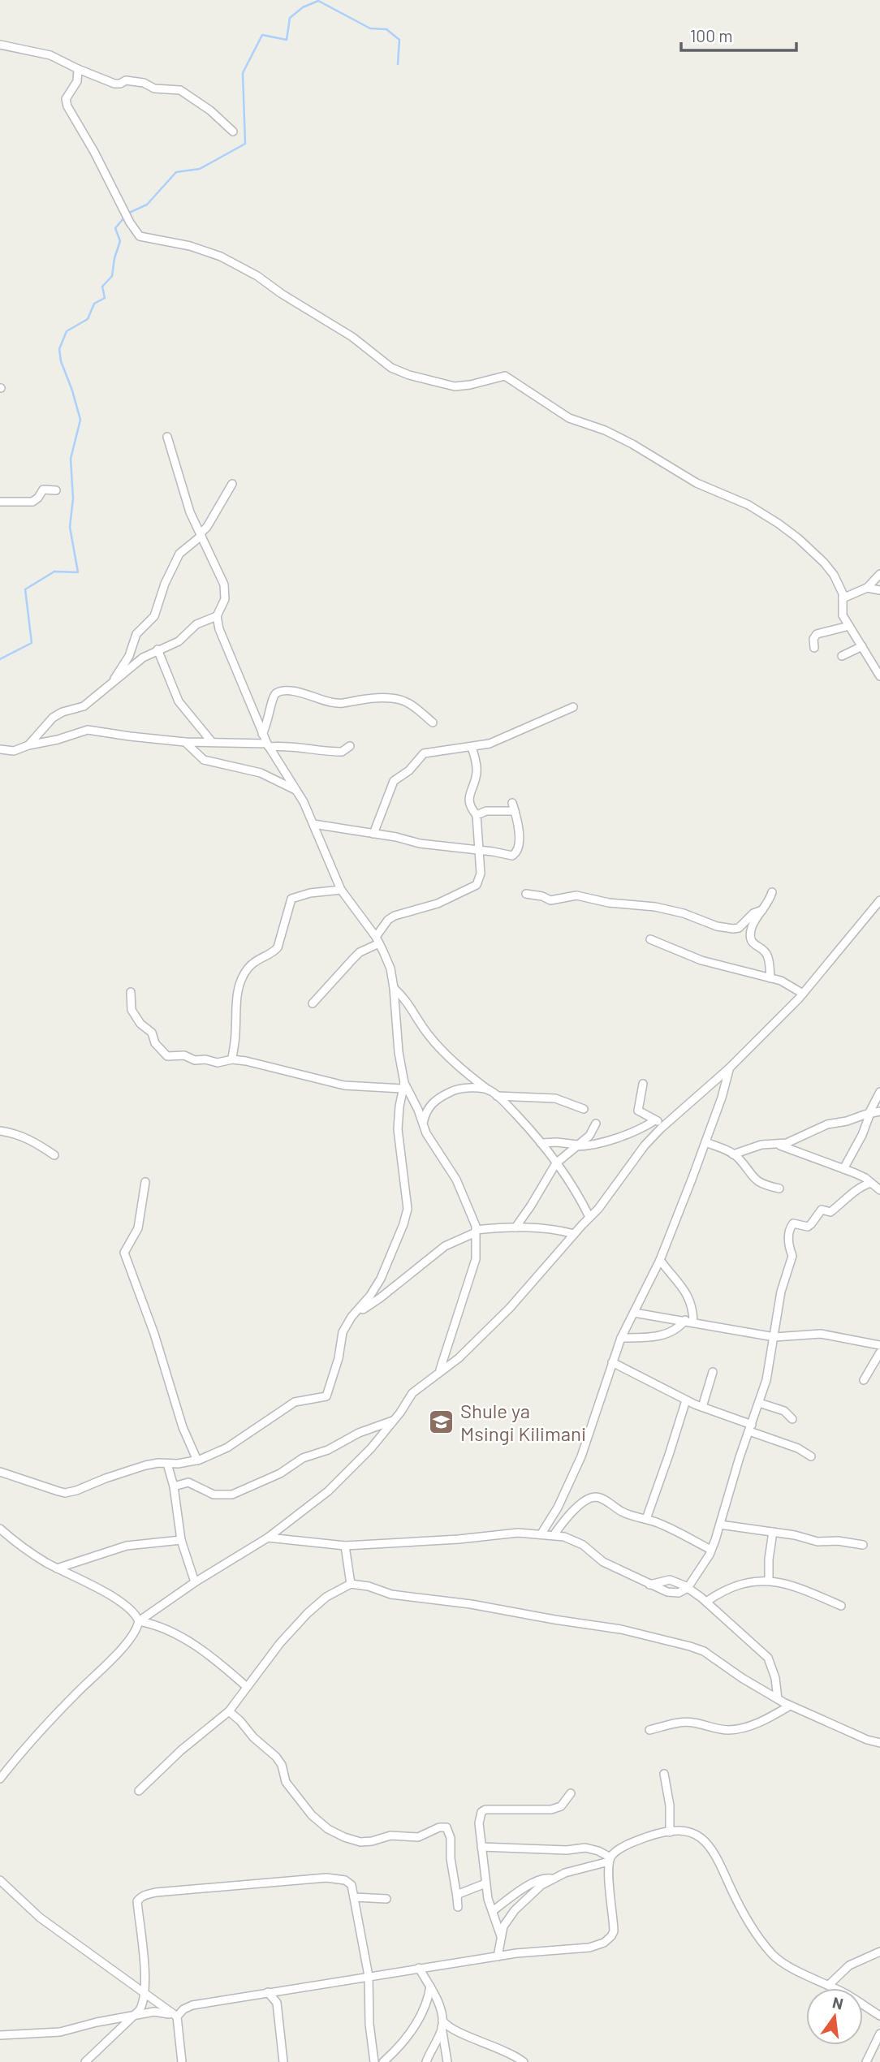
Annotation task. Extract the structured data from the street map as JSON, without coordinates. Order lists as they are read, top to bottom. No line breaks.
{"places":{"school or university":["Shule ya Msingi Kilimani"]},"scale_bar":"100 m","north":"top"}
